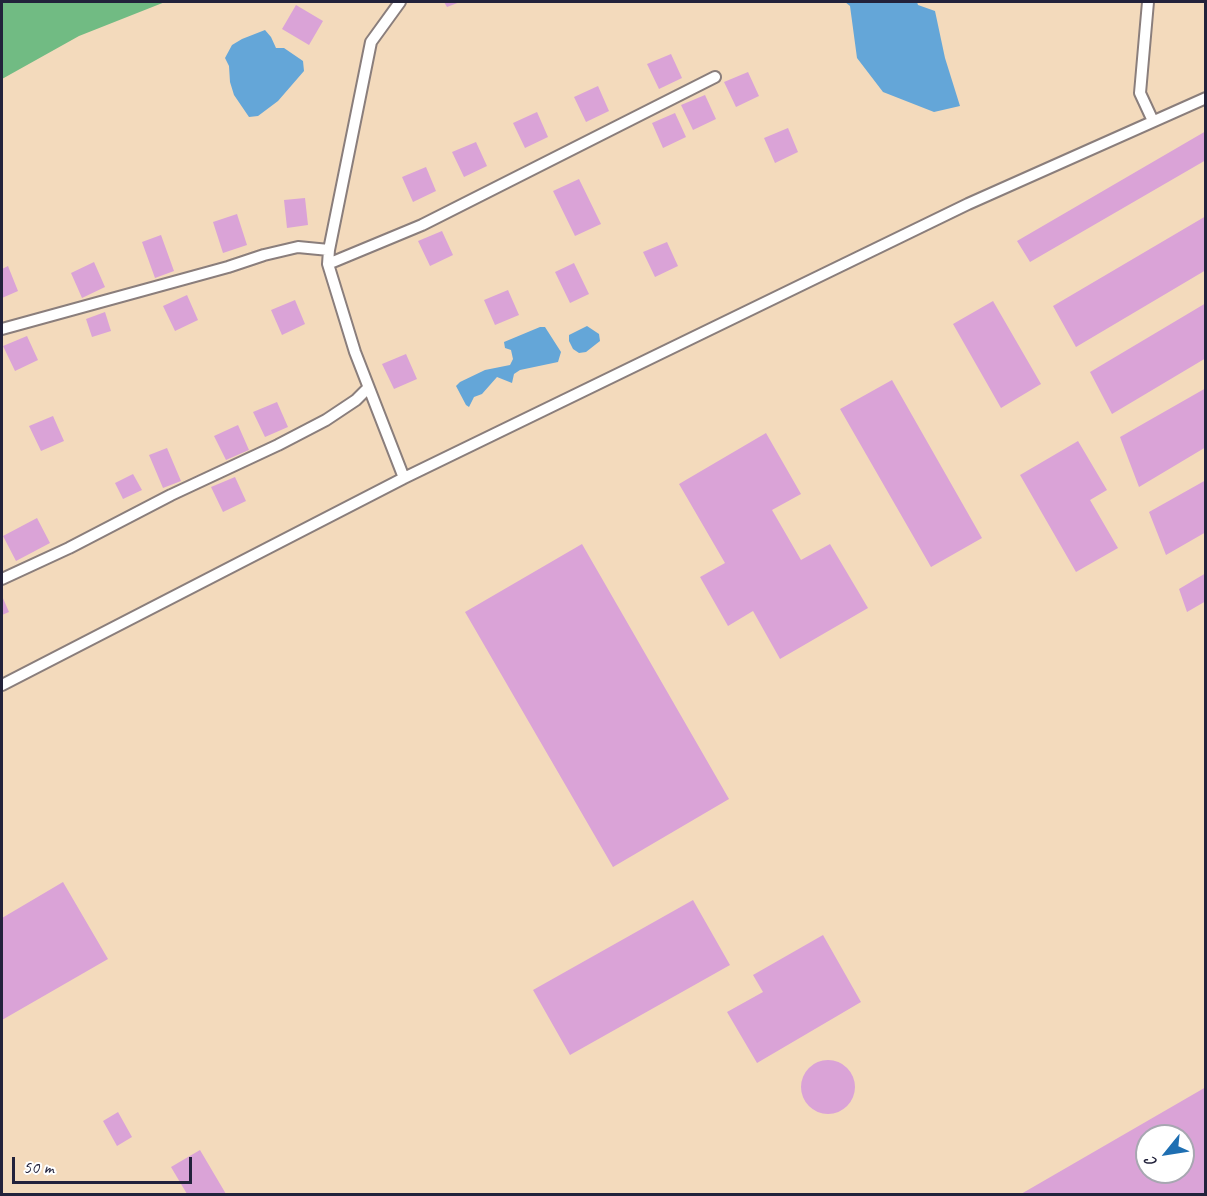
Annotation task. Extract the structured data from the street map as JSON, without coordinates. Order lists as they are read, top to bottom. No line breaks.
{"scale_bar":"50 m","north":"bottom left"}
